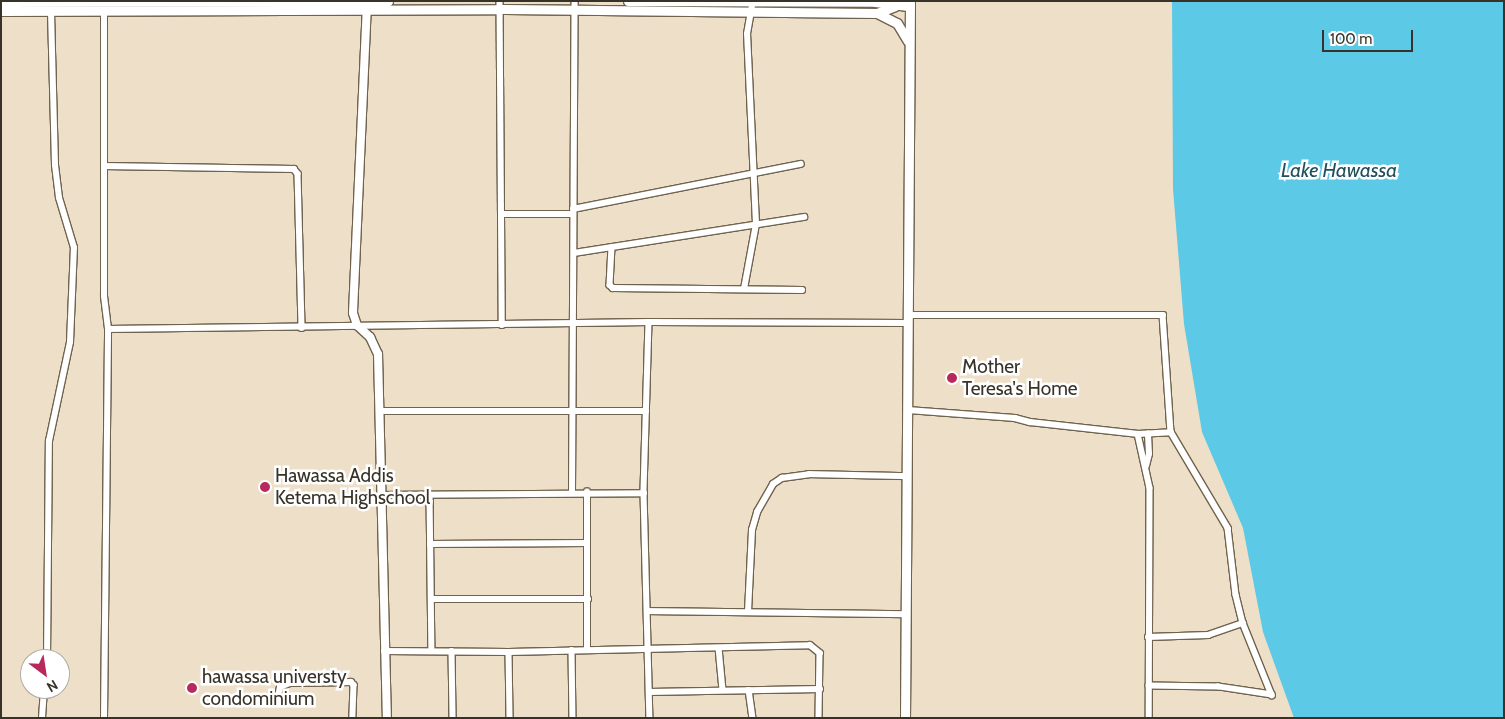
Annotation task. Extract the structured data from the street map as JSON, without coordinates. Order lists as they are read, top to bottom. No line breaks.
{"water":["Lake Hawassa"],"places":["Mother Teresa's Home","Hawassa Addis Ketema Highschool","hawassa universty condominium"],"scale_bar":"100 m","north":"bottom right"}
